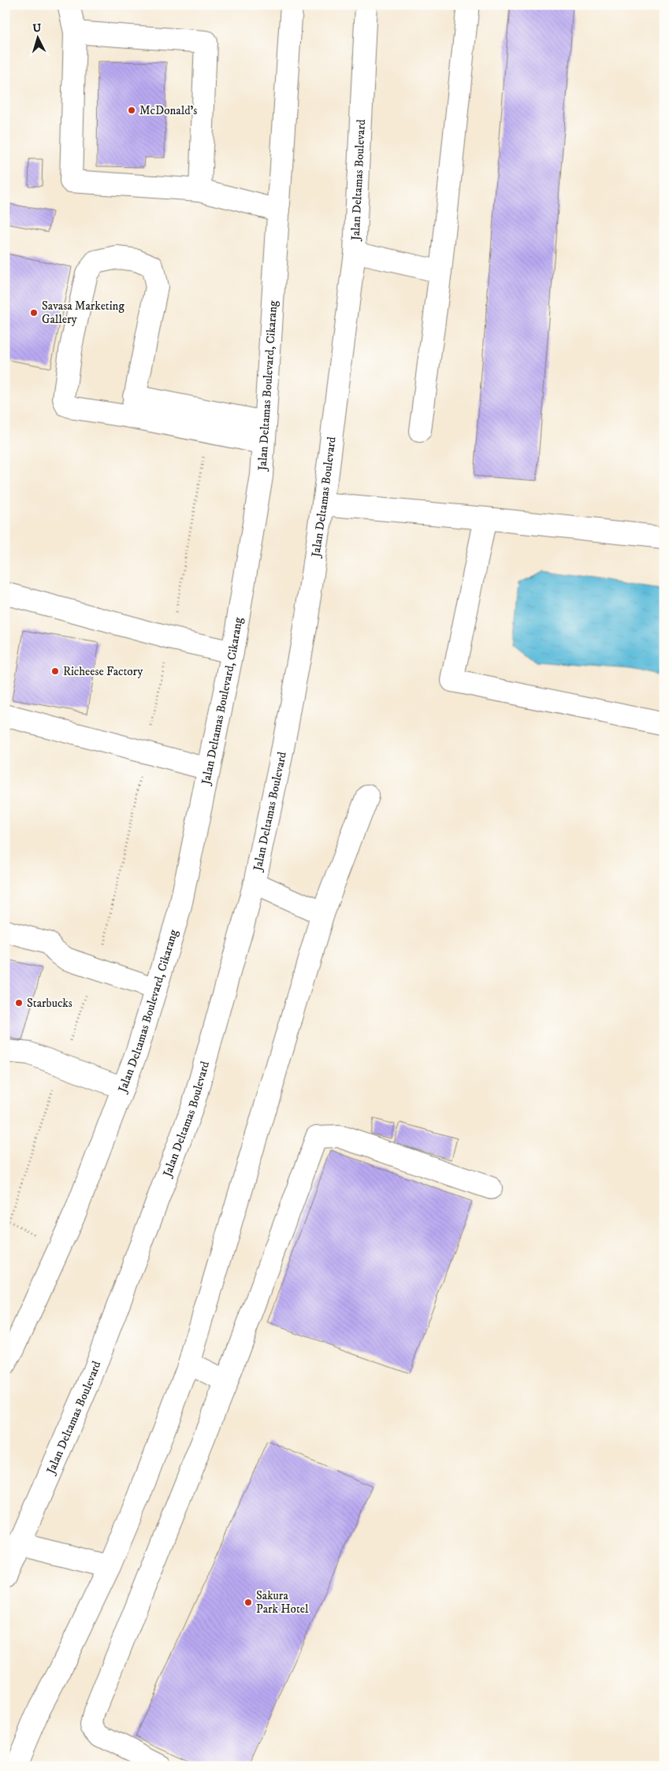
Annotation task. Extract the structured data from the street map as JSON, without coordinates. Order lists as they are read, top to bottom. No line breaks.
{"streets":{"street":["Jalan Deltamas Boulevard","Jalan Deltamas Boulevard, Cikarang"]},"places":["McDonald's","Savasa Marketing Gallery","Richeese Factory","Starbucks","Sakura Park Hotel"],"north":"top"}
